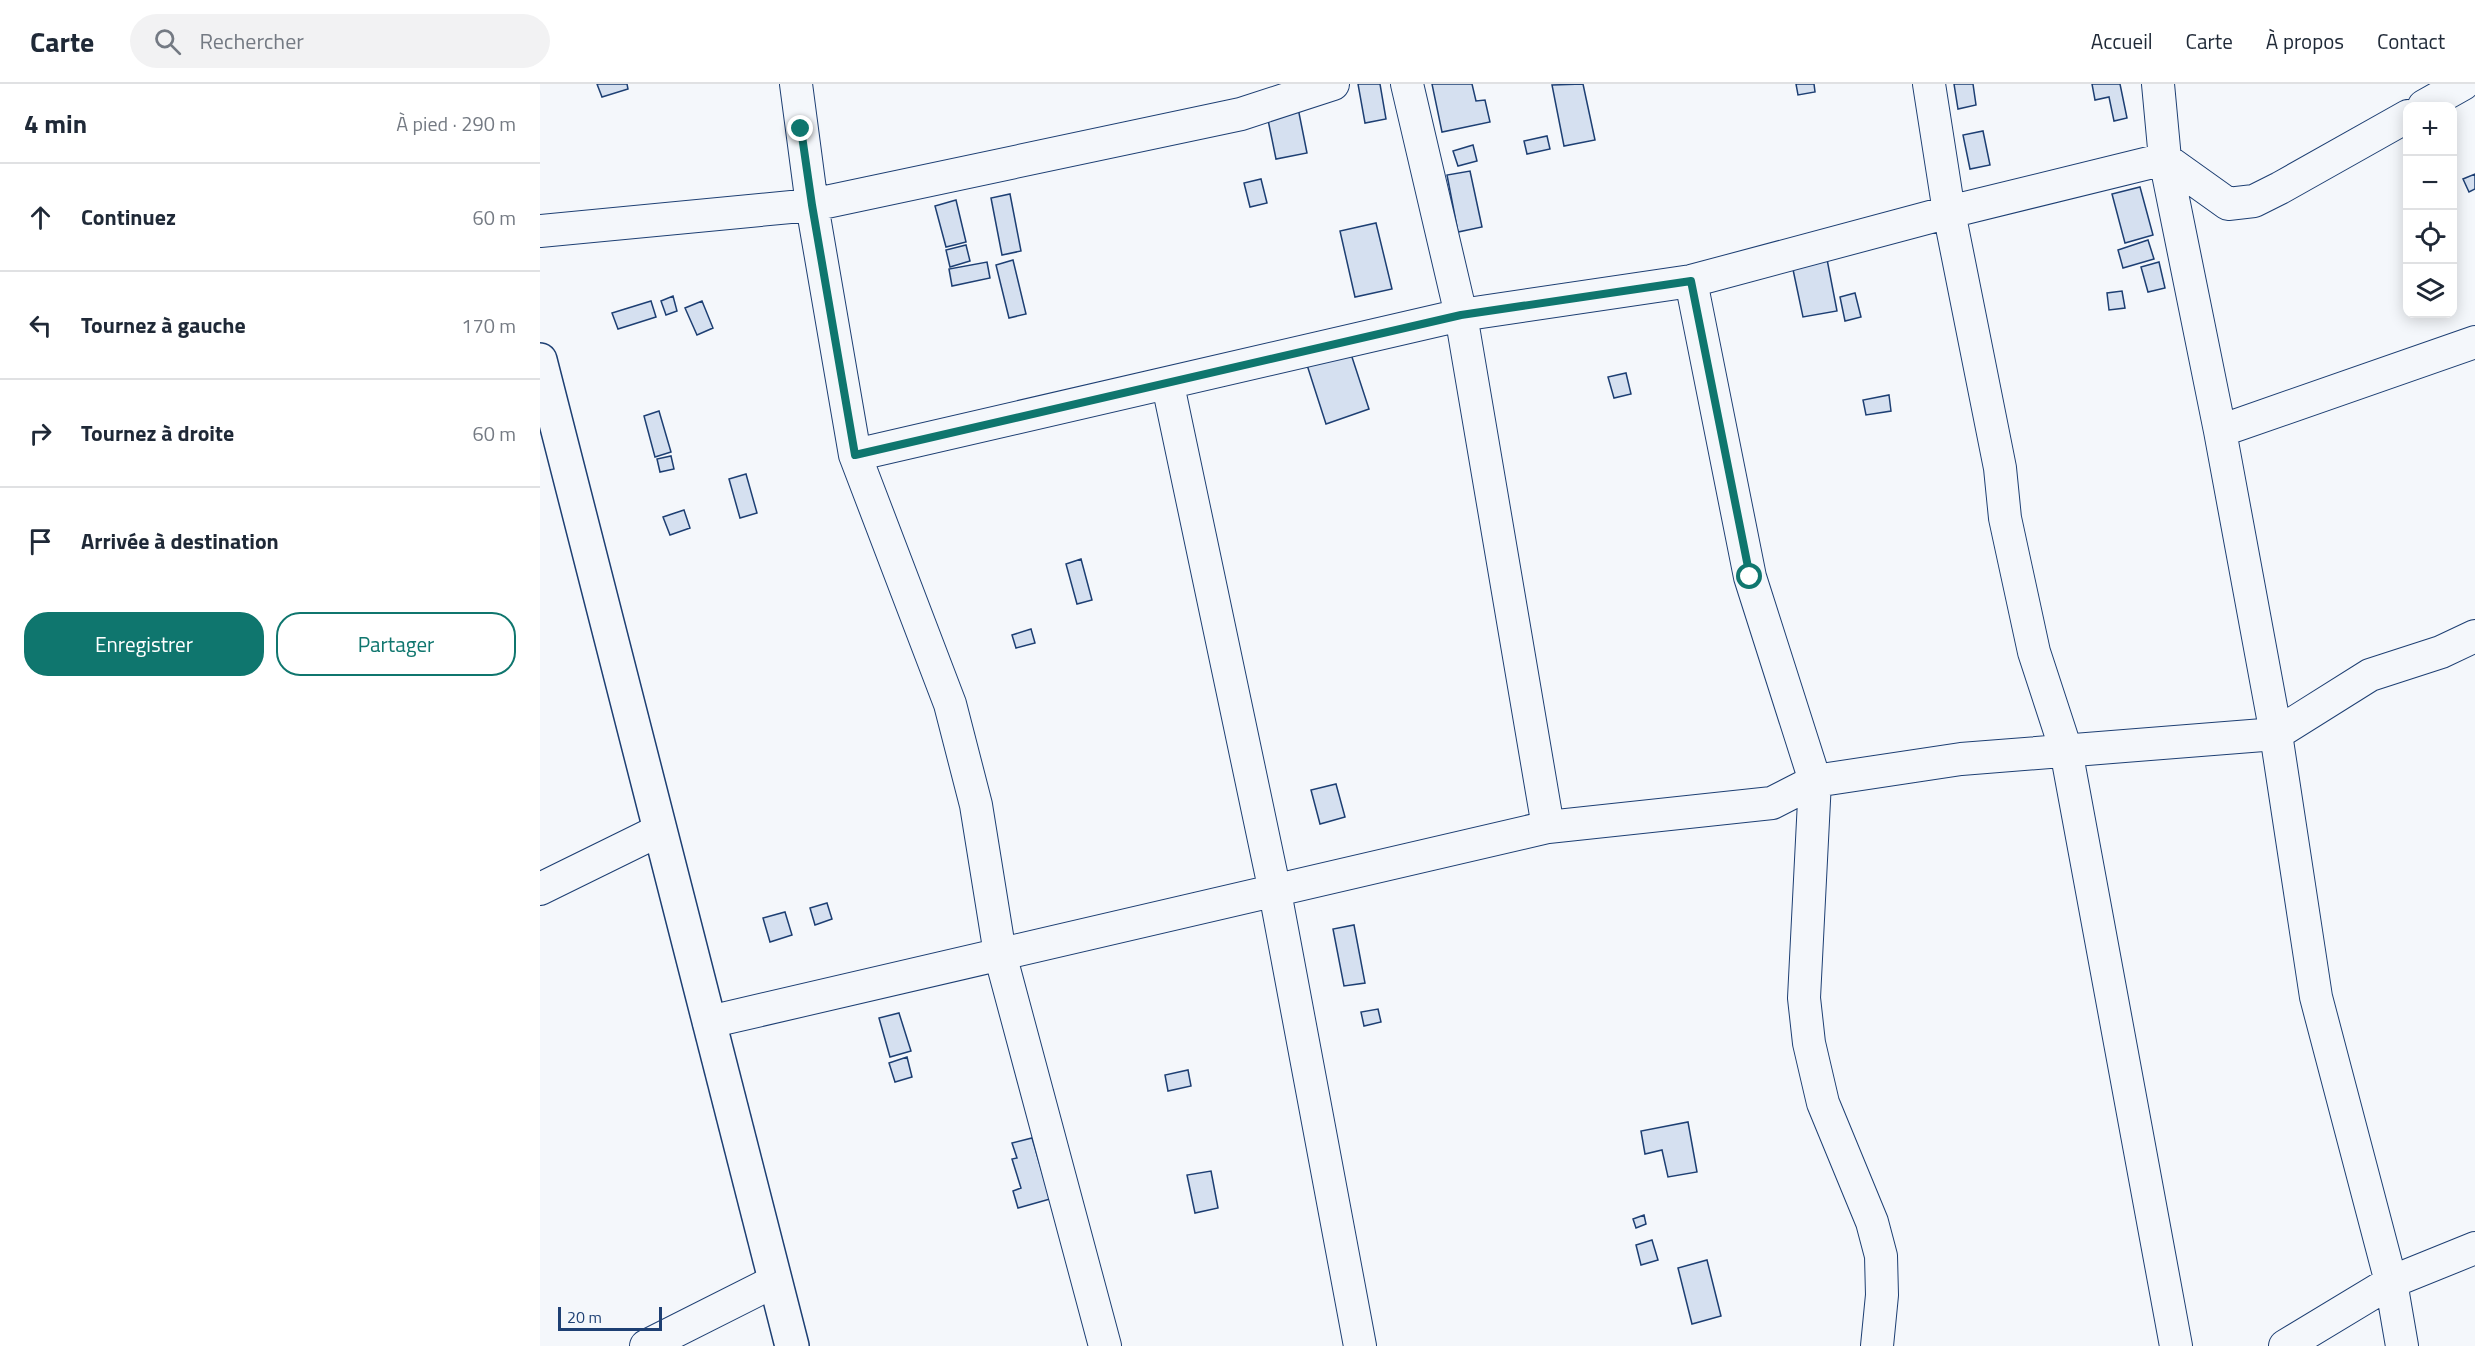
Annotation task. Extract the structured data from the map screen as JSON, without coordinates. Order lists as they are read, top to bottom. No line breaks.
{"scale_bar":"20 m","page":{"header":"Carte","search":"Rechercher","nav":["Accueil","Carte","À propos","Contact"],"heading":["4 min","À pied · 290 m"],"map_buttons":["+","−"],"list":[["Continuez","60 m"],["Tournez à gauche","170 m"],["Tournez à droite","60 m"],"Arrivée à destination"],"buttons":["Enregistrer","Partager"],"scale":"20 m"}}
